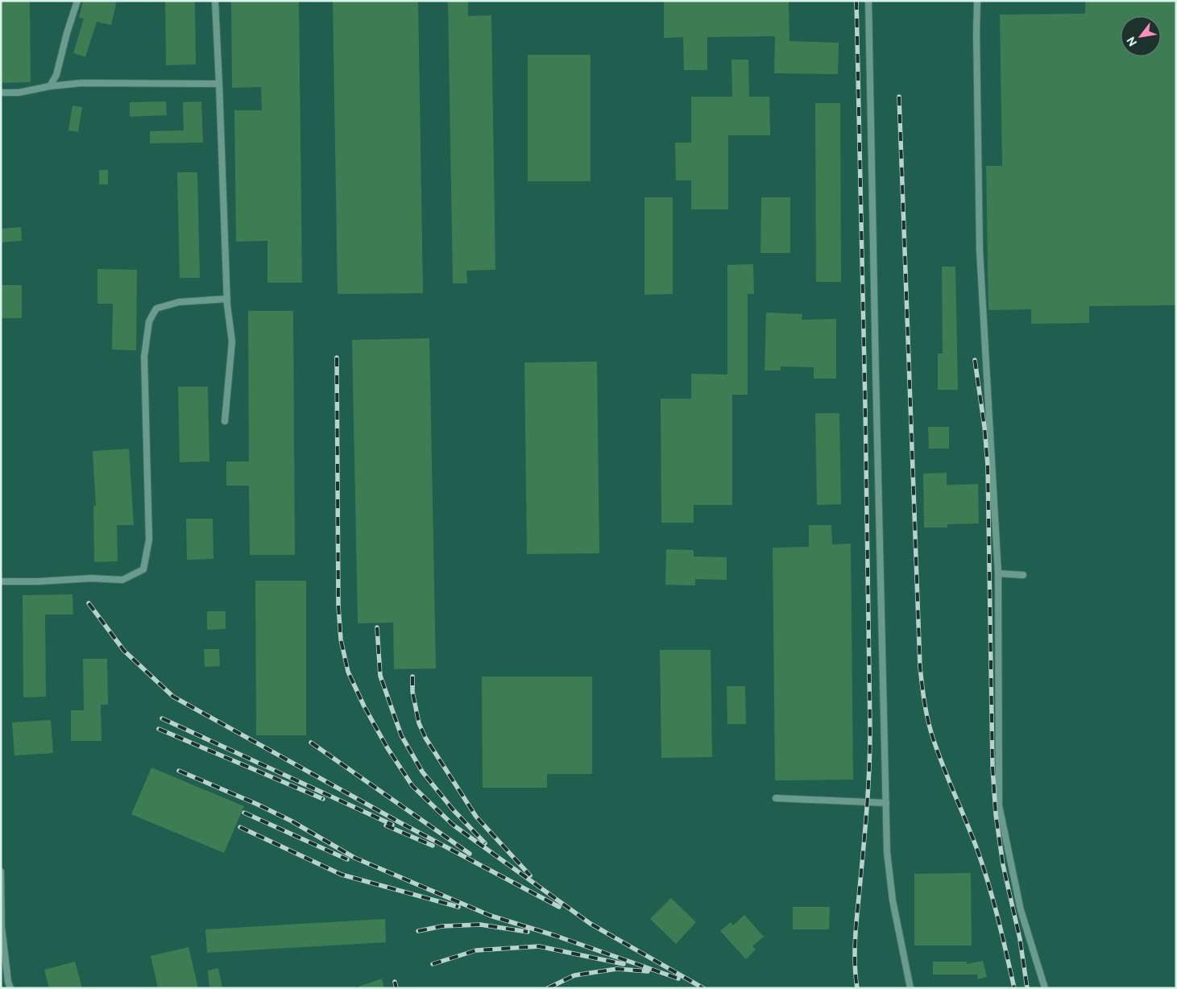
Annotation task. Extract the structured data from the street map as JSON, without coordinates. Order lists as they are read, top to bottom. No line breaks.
{"north":"bottom left"}
